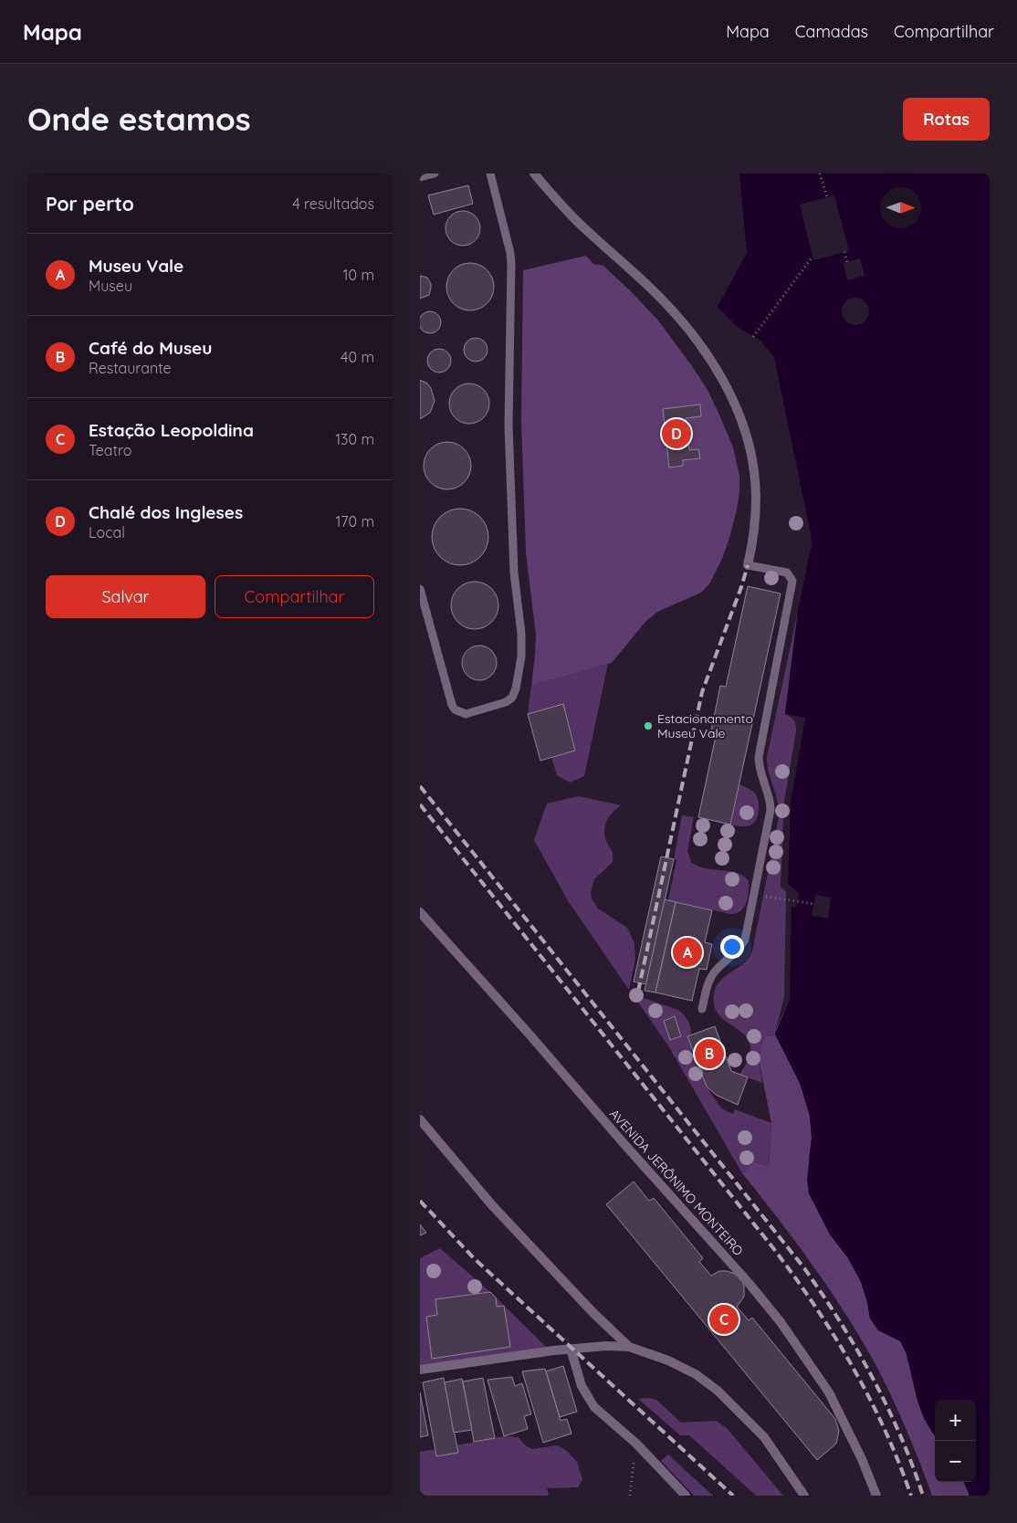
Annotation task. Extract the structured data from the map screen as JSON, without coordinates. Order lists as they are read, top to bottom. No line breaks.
{"streets":{"street":["AVENIDA JERÔNIMO MONTEIRO"]},"places":["Estacionamento Museu Vale"],"north":"right","page":{"header":"Mapa","nav":["Mapa","Camadas","Compartilhar"],"buttons":["Rotas",["Salvar","Compartilhar"]],"title":"Onde estamos","heading":["Por perto","4 resultados"],"list":[{"mark":"A","name":"Museu Vale","note":"Museu","value":"10 m"},{"mark":"B","name":"Café do Museu","note":"Restaurante","value":"40 m"},{"mark":"C","name":"Estação Leopoldina","note":"Teatro","value":"130 m"},{"mark":"D","name":"Chalé dos Ingleses","note":"Local","value":"170 m"}],"pins":["D","A","B","C"],"map_buttons":["+","−"]}}
